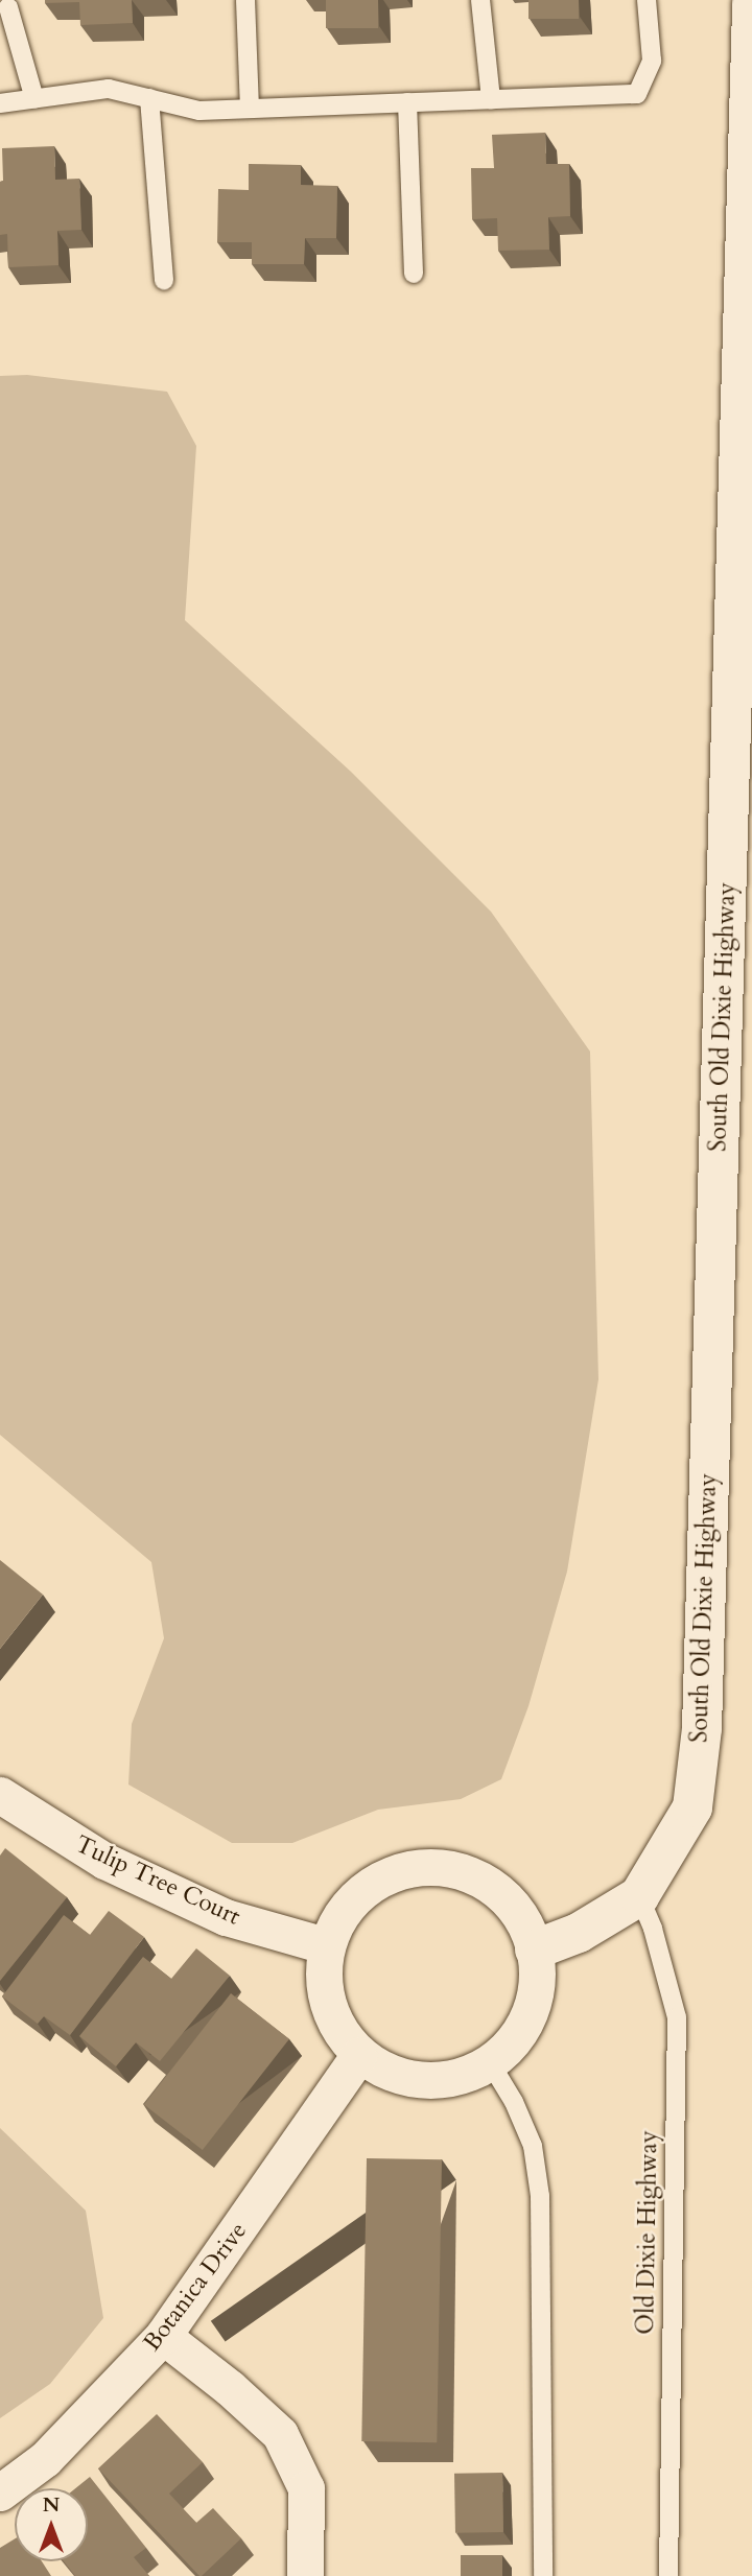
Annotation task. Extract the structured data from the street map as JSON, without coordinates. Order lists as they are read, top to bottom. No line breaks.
{"streets":{"street":["South Old Dixie Highway","Tulip Tree Court","Botanica Drive"],"lane":["Old Dixie Highway"]},"crossings":[["South Old Dixie Highway","Tulip Tree Court"],["South Old Dixie Highway","Old Dixie Highway"],["South Old Dixie Highway","Botanica Drive"],["Tulip Tree Court","Botanica Drive"]],"north":"top"}
